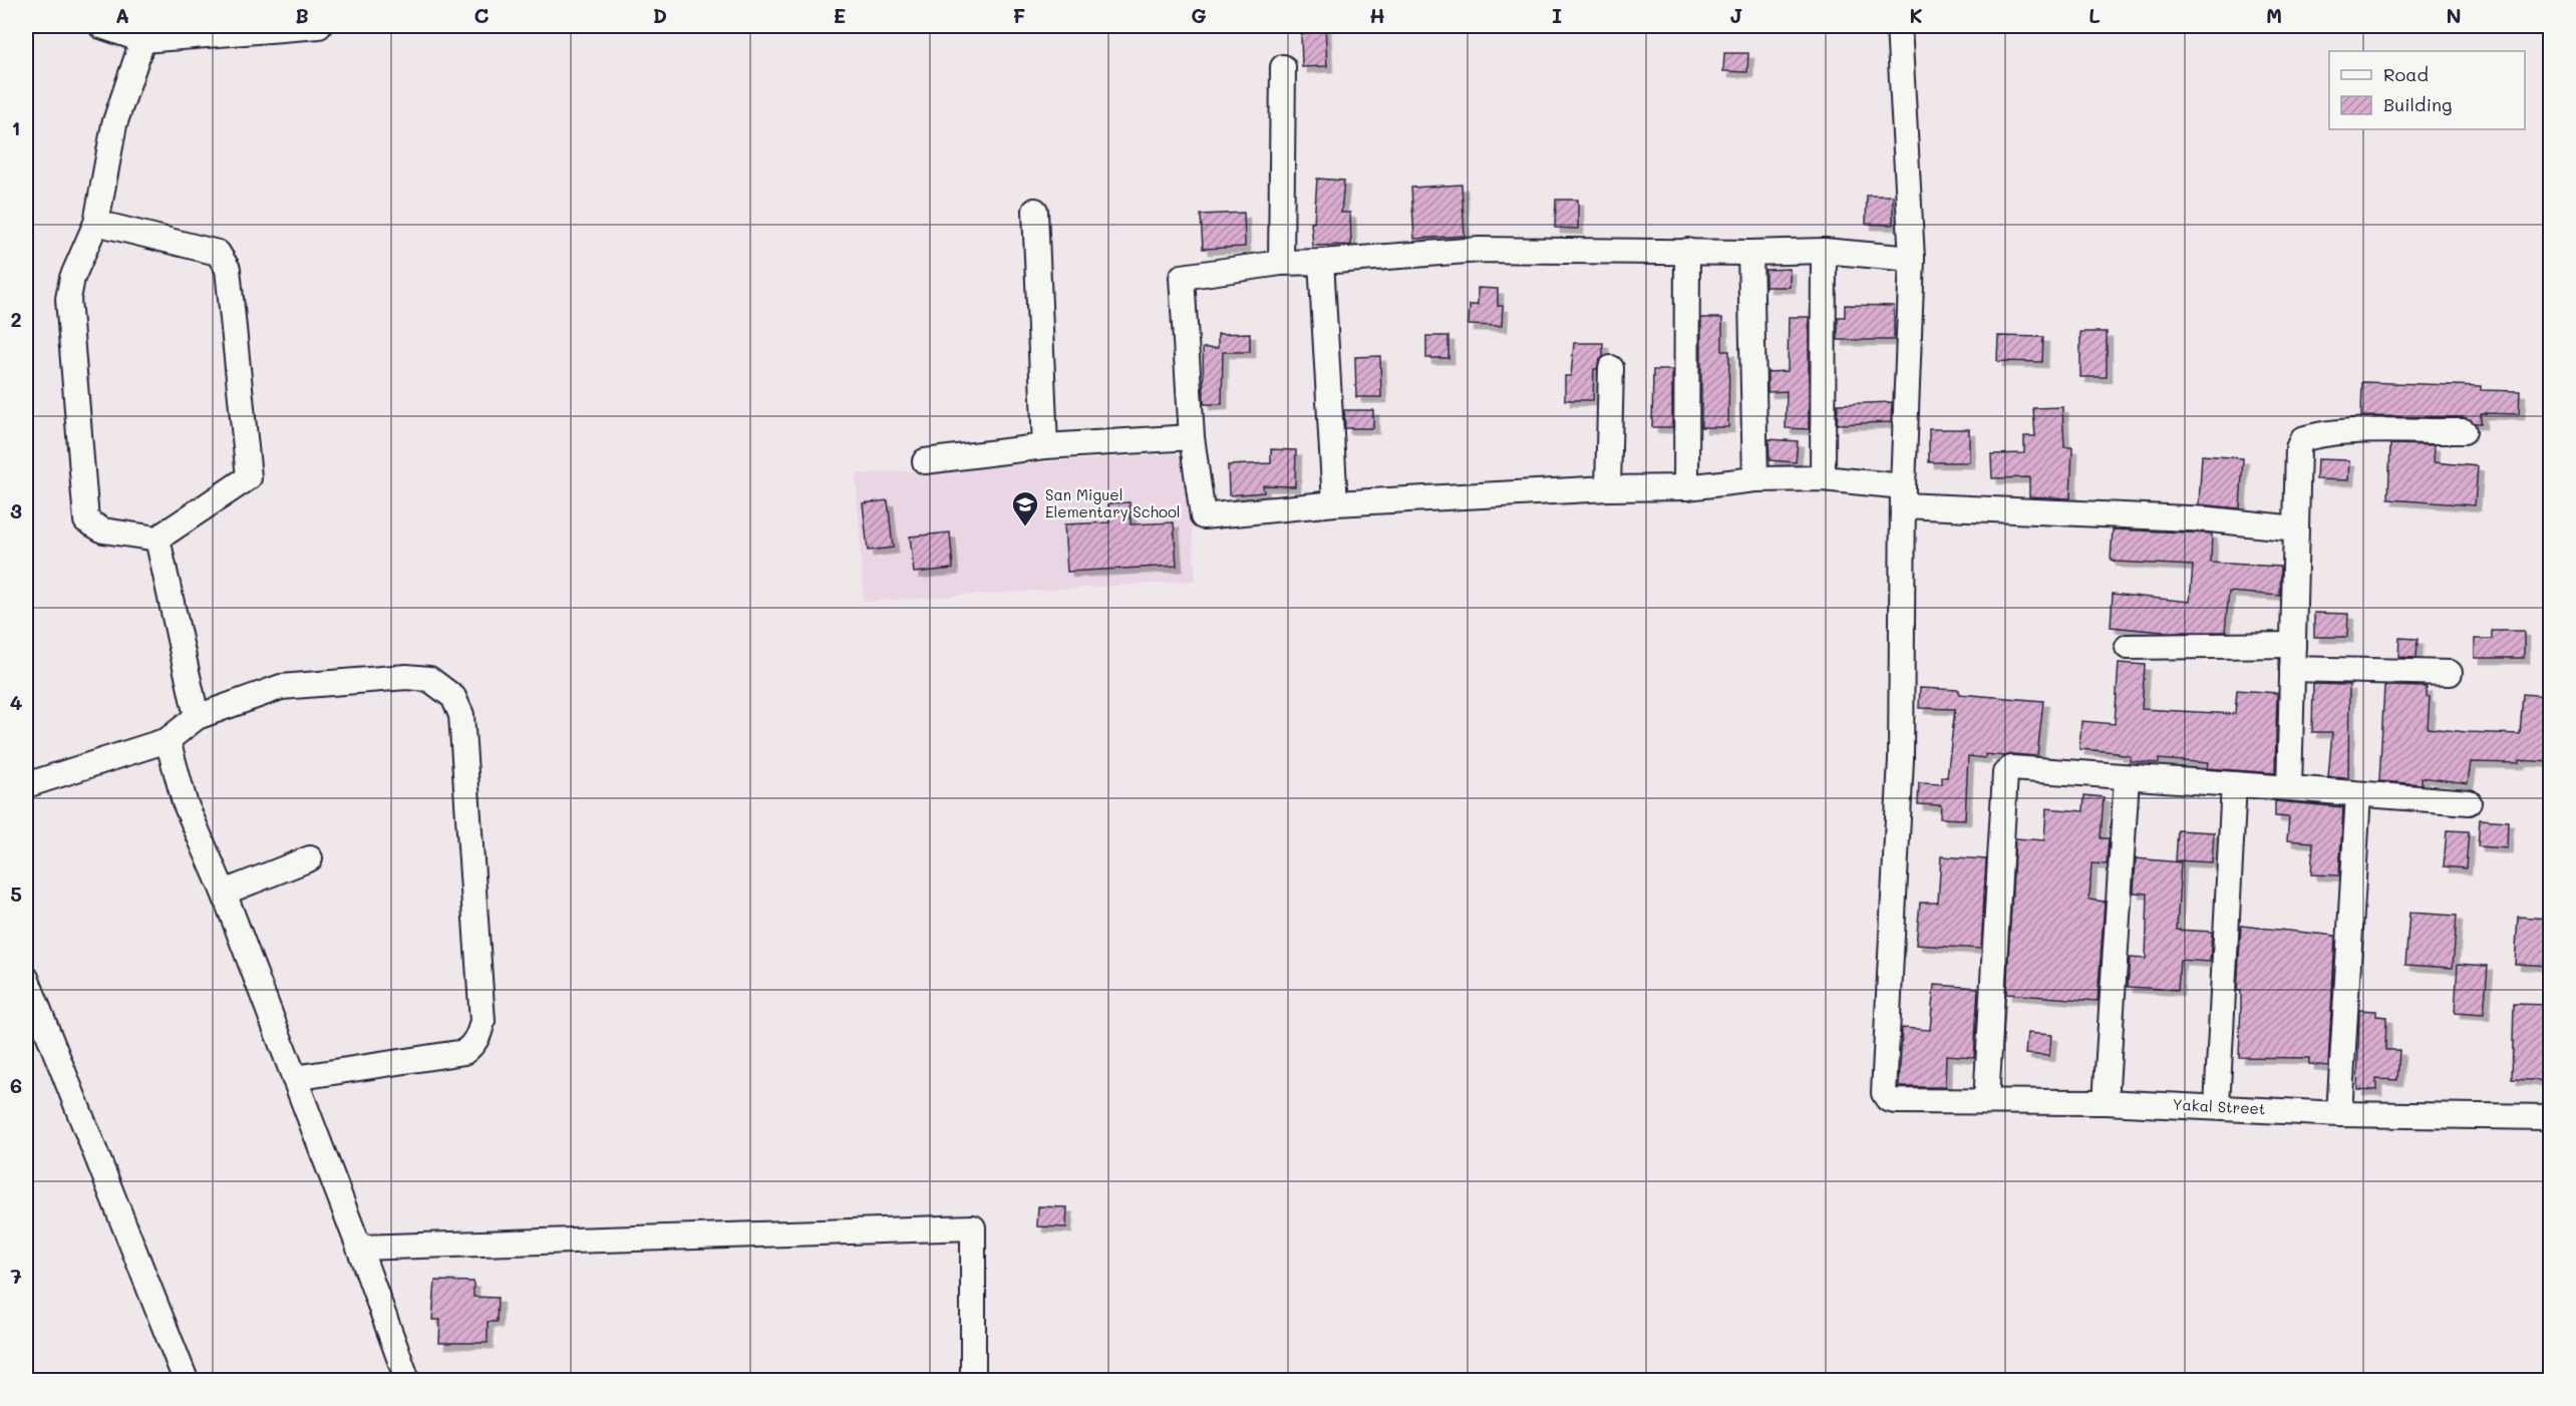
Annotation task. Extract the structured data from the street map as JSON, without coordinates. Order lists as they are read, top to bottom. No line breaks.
{"streets":{"street":["Yakal Street"]},"places":{"school or university":["San Miguel Elementary School"]},"legend":["Road","Building"],"grid":{"columns":["A","B","C","D","E","F","G","H","I","J","K","L","M","N"],"rows":["1","2","3","4","5","6","7"]}}
